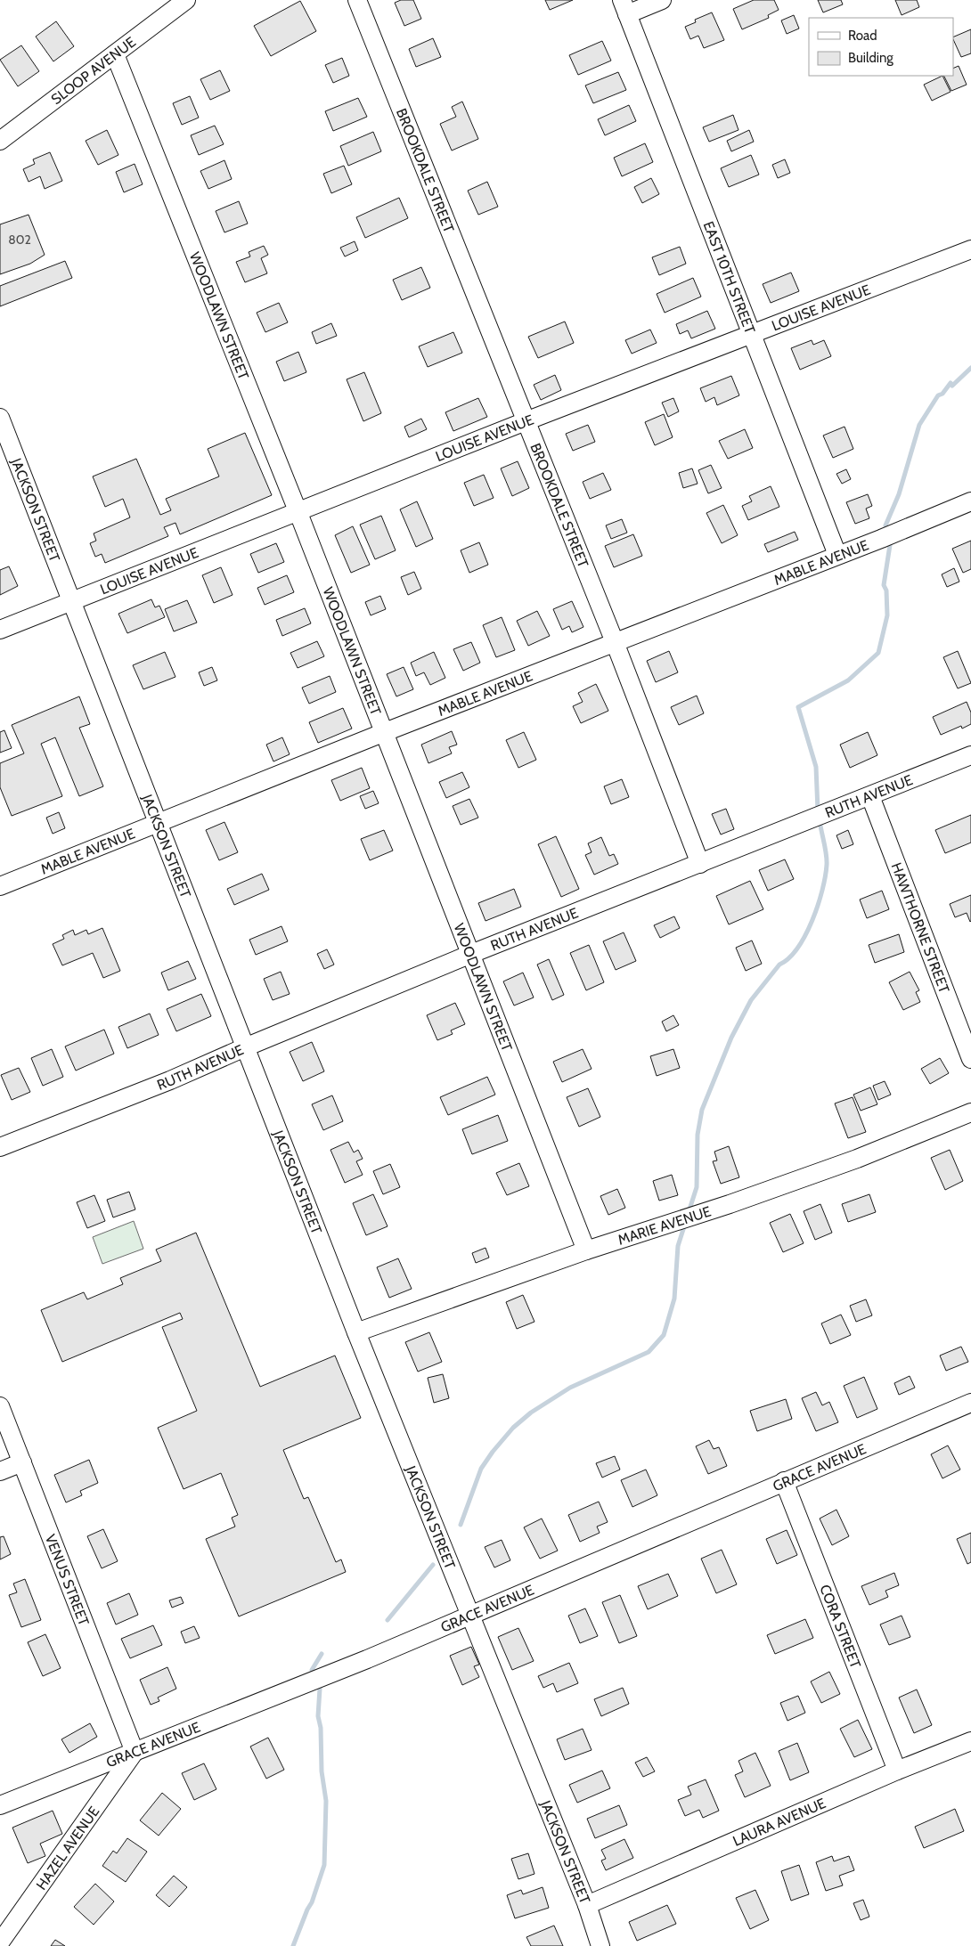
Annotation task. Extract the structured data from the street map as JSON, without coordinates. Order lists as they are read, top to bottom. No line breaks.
{"streets":{"street":["SLOOP AVENUE","BROOKDALE STREET","EAST 10TH STREET","LOUISE AVENUE","WOODLAWN STREET","JACKSON STREET","MABLE AVENUE","RUTH AVENUE","HAWTHORNE STREET","MARIE AVENUE","GRACE AVENUE","VENUS STREET","CORA STREET","LAURA AVENUE","HAZEL AVENUE"]},"crossings":[["SLOOP AVENUE","WOODLAWN STREET"],["BROOKDALE STREET","LOUISE AVENUE"],["BROOKDALE STREET","MABLE AVENUE"],["BROOKDALE STREET","RUTH AVENUE"],["EAST 10TH STREET","LOUISE AVENUE"],["EAST 10TH STREET","MABLE AVENUE"],["LOUISE AVENUE","WOODLAWN STREET"],["LOUISE AVENUE","JACKSON STREET"],["WOODLAWN STREET","MABLE AVENUE"],["WOODLAWN STREET","RUTH AVENUE"],["WOODLAWN STREET","MARIE AVENUE"],["JACKSON STREET","MABLE AVENUE"],["JACKSON STREET","RUTH AVENUE"],["JACKSON STREET","MARIE AVENUE"],["JACKSON STREET","GRACE AVENUE"],["JACKSON STREET","LAURA AVENUE"],["RUTH AVENUE","HAWTHORNE STREET"],["GRACE AVENUE","VENUS STREET"],["GRACE AVENUE","CORA STREET"],["GRACE AVENUE","HAZEL AVENUE"],["VENUS STREET","HAZEL AVENUE"],["CORA STREET","LAURA AVENUE"]],"house_numbers":["802"],"legend":["Road","Building"]}
